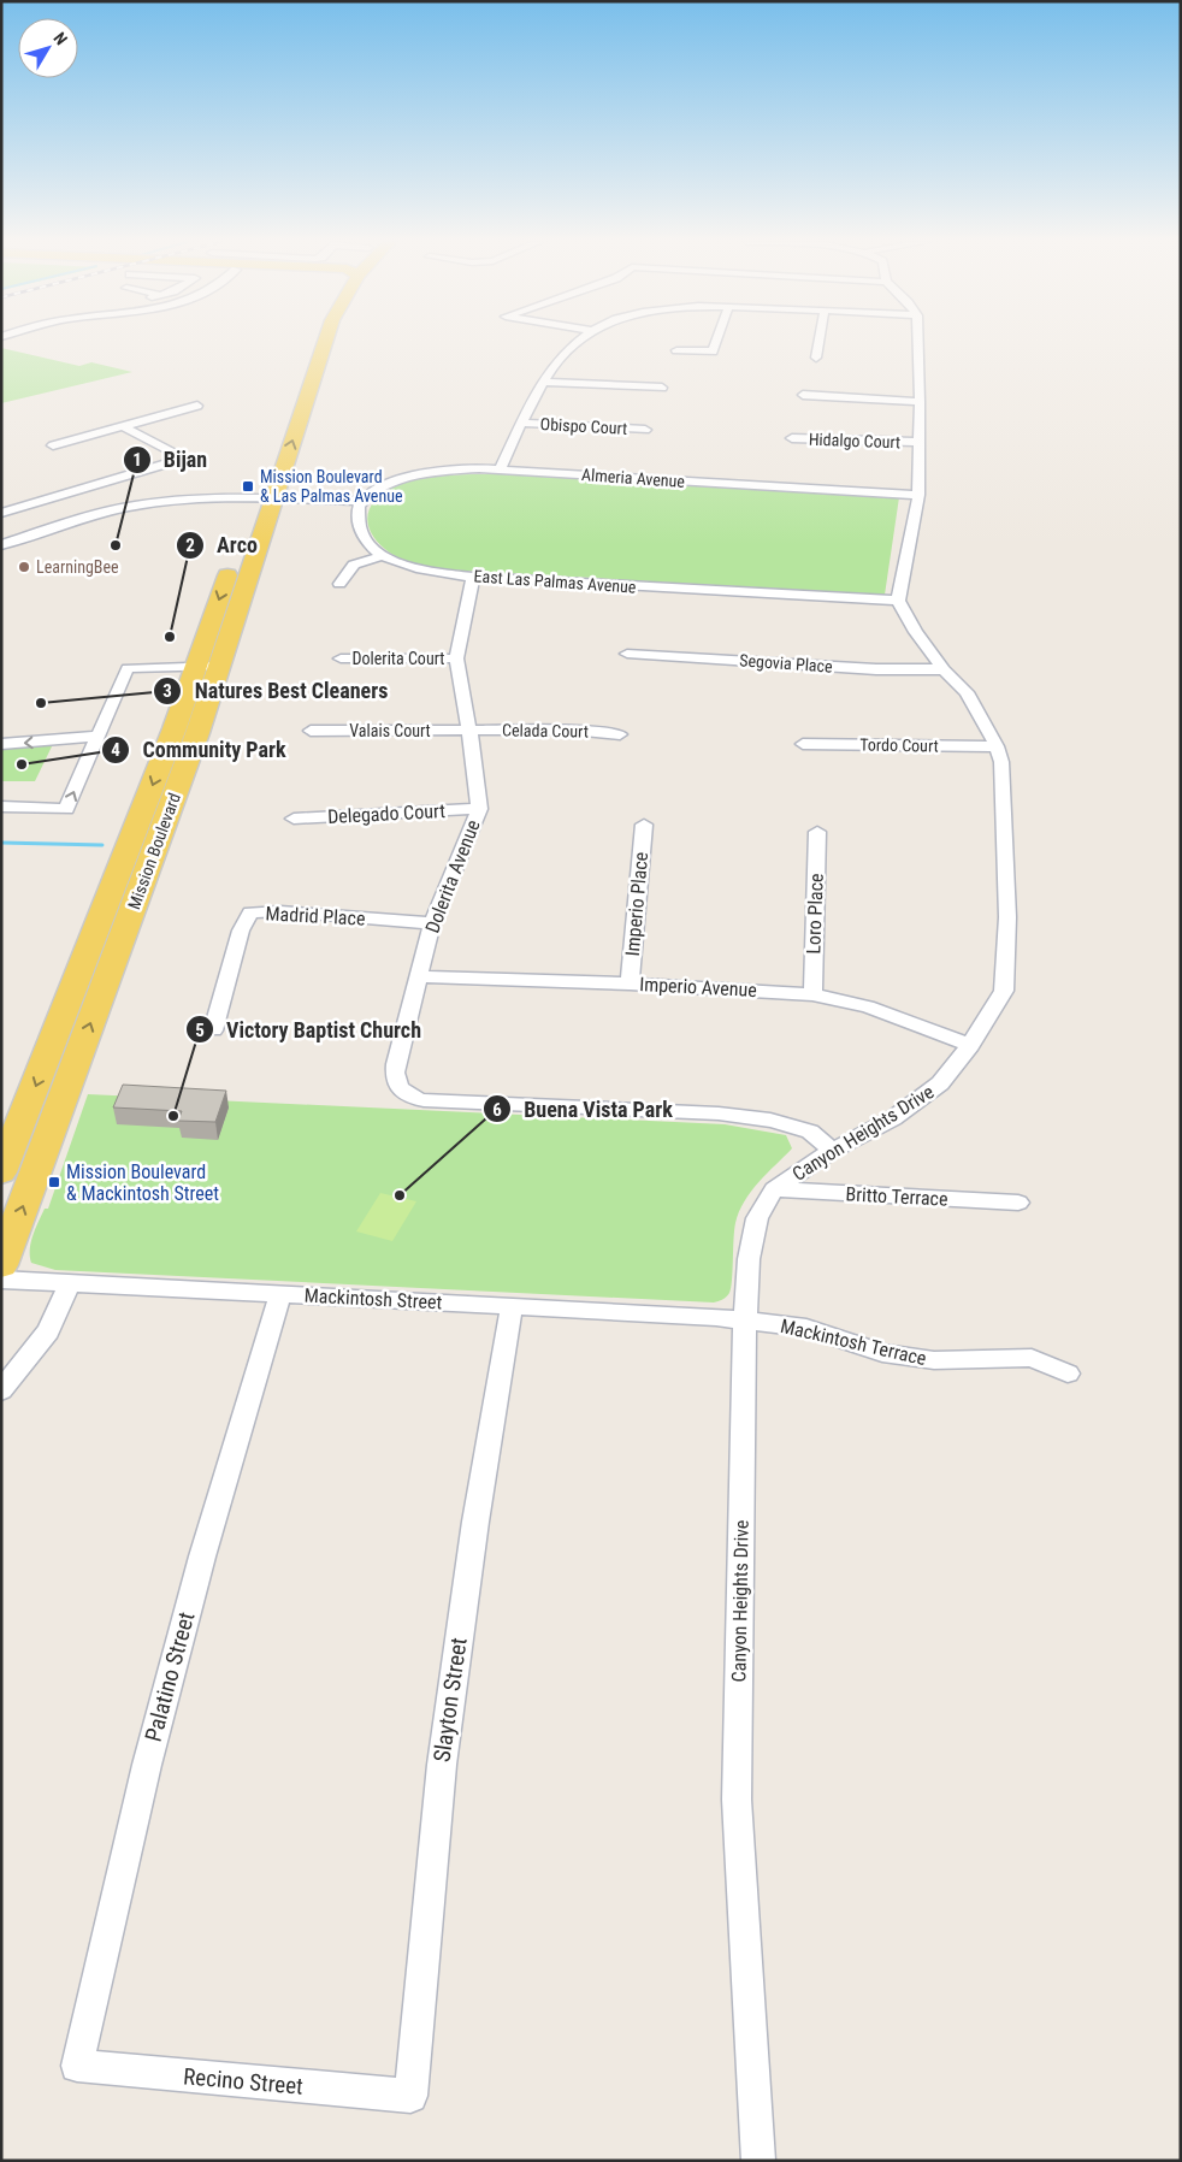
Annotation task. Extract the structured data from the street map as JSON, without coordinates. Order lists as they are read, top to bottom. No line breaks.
{"streets":{"main road":["Mission Boulevard"],"street":["Obispo Court","Hidalgo Court","Almeria Avenue","East Las Palmas Avenue","Dolerita Court","Segovia Place","Valais Court","Celada Court","Tordo Court","Delegado Court","Dolerita Avenue","Imperio Place","Loro Place","Madrid Place","Imperio Avenue","Canyon Heights Drive","Britto Terrace","Mackintosh Street","Mackintosh Terrace","Palatino Street","Slayton Street","Recino Street"]},"crossings":[["East Las Palmas Avenue","Dolerita Avenue"],["East Las Palmas Avenue","Canyon Heights Drive"],["Dolerita Court","Dolerita Avenue"],["Segovia Place","Canyon Heights Drive"],["Valais Court","Celada Court"],["Valais Court","Dolerita Avenue"],["Celada Court","Dolerita Avenue"],["Tordo Court","Canyon Heights Drive"],["Delegado Court","Dolerita Avenue"],["Dolerita Avenue","Madrid Place"],["Dolerita Avenue","Imperio Avenue"],["Dolerita Avenue","Canyon Heights Drive"],["Imperio Place","Imperio Avenue"],["Loro Place","Imperio Avenue"],["Imperio Avenue","Canyon Heights Drive"],["Canyon Heights Drive","Britto Terrace"],["Canyon Heights Drive","Mackintosh Street"],["Canyon Heights Drive","Mackintosh Terrace"],["Mackintosh Street","Mackintosh Terrace"],["Mackintosh Street","Palatino Street"],["Mackintosh Street","Slayton Street"],["Palatino Street","Recino Street"],["Slayton Street","Recino Street"]],"places":{"transit":["Mission Boulevard & Las Palmas Avenue","Mission Boulevard & Mackintosh Street"],"other":["Bijan","LearningBee","Arco","Natures Best Cleaners","Community Park","Victory Baptist Church","Buena Vista Park"]},"north":"top right"}
